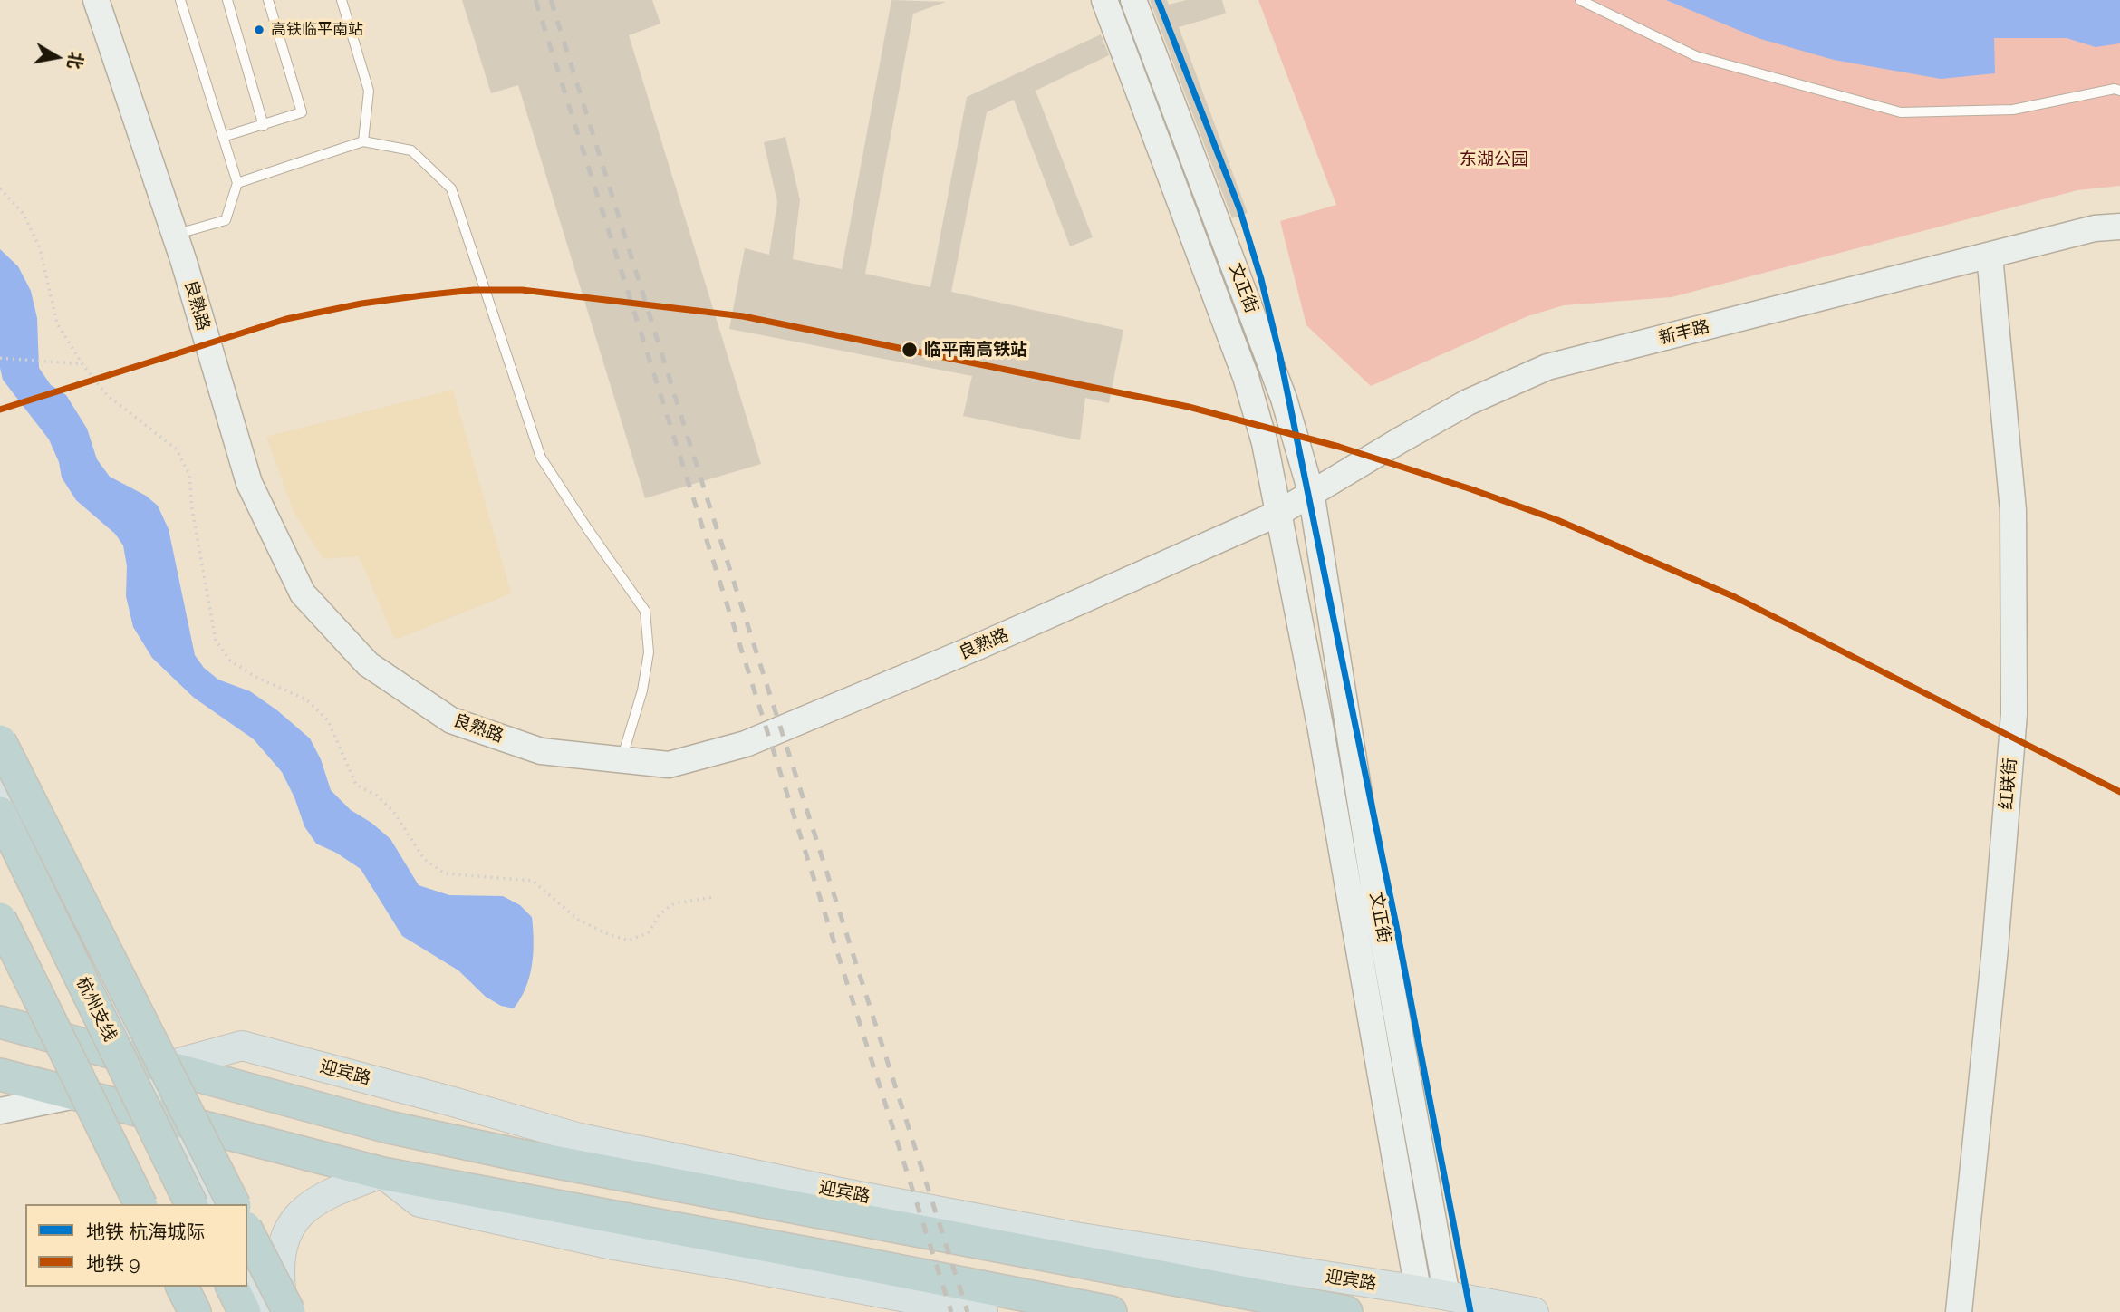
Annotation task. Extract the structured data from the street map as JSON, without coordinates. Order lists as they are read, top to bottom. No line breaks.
{"streets":{"highway":["杭州支线","迎宾路"],"main road":["文正街","良熟路","新丰路","红联街"]},"crossings":[["文正街","良熟路"],["文正街","新丰路"],["文正街","迎宾路"],["良熟路","新丰路"],["新丰路","红联街"]],"parks":["东湖公园"],"places":["高铁临平南站","临平南高铁站"],"lines":["metro line 杭海城际","metro line 9"],"legend":["地铁 杭海城际","地铁 9"],"north":"right"}
